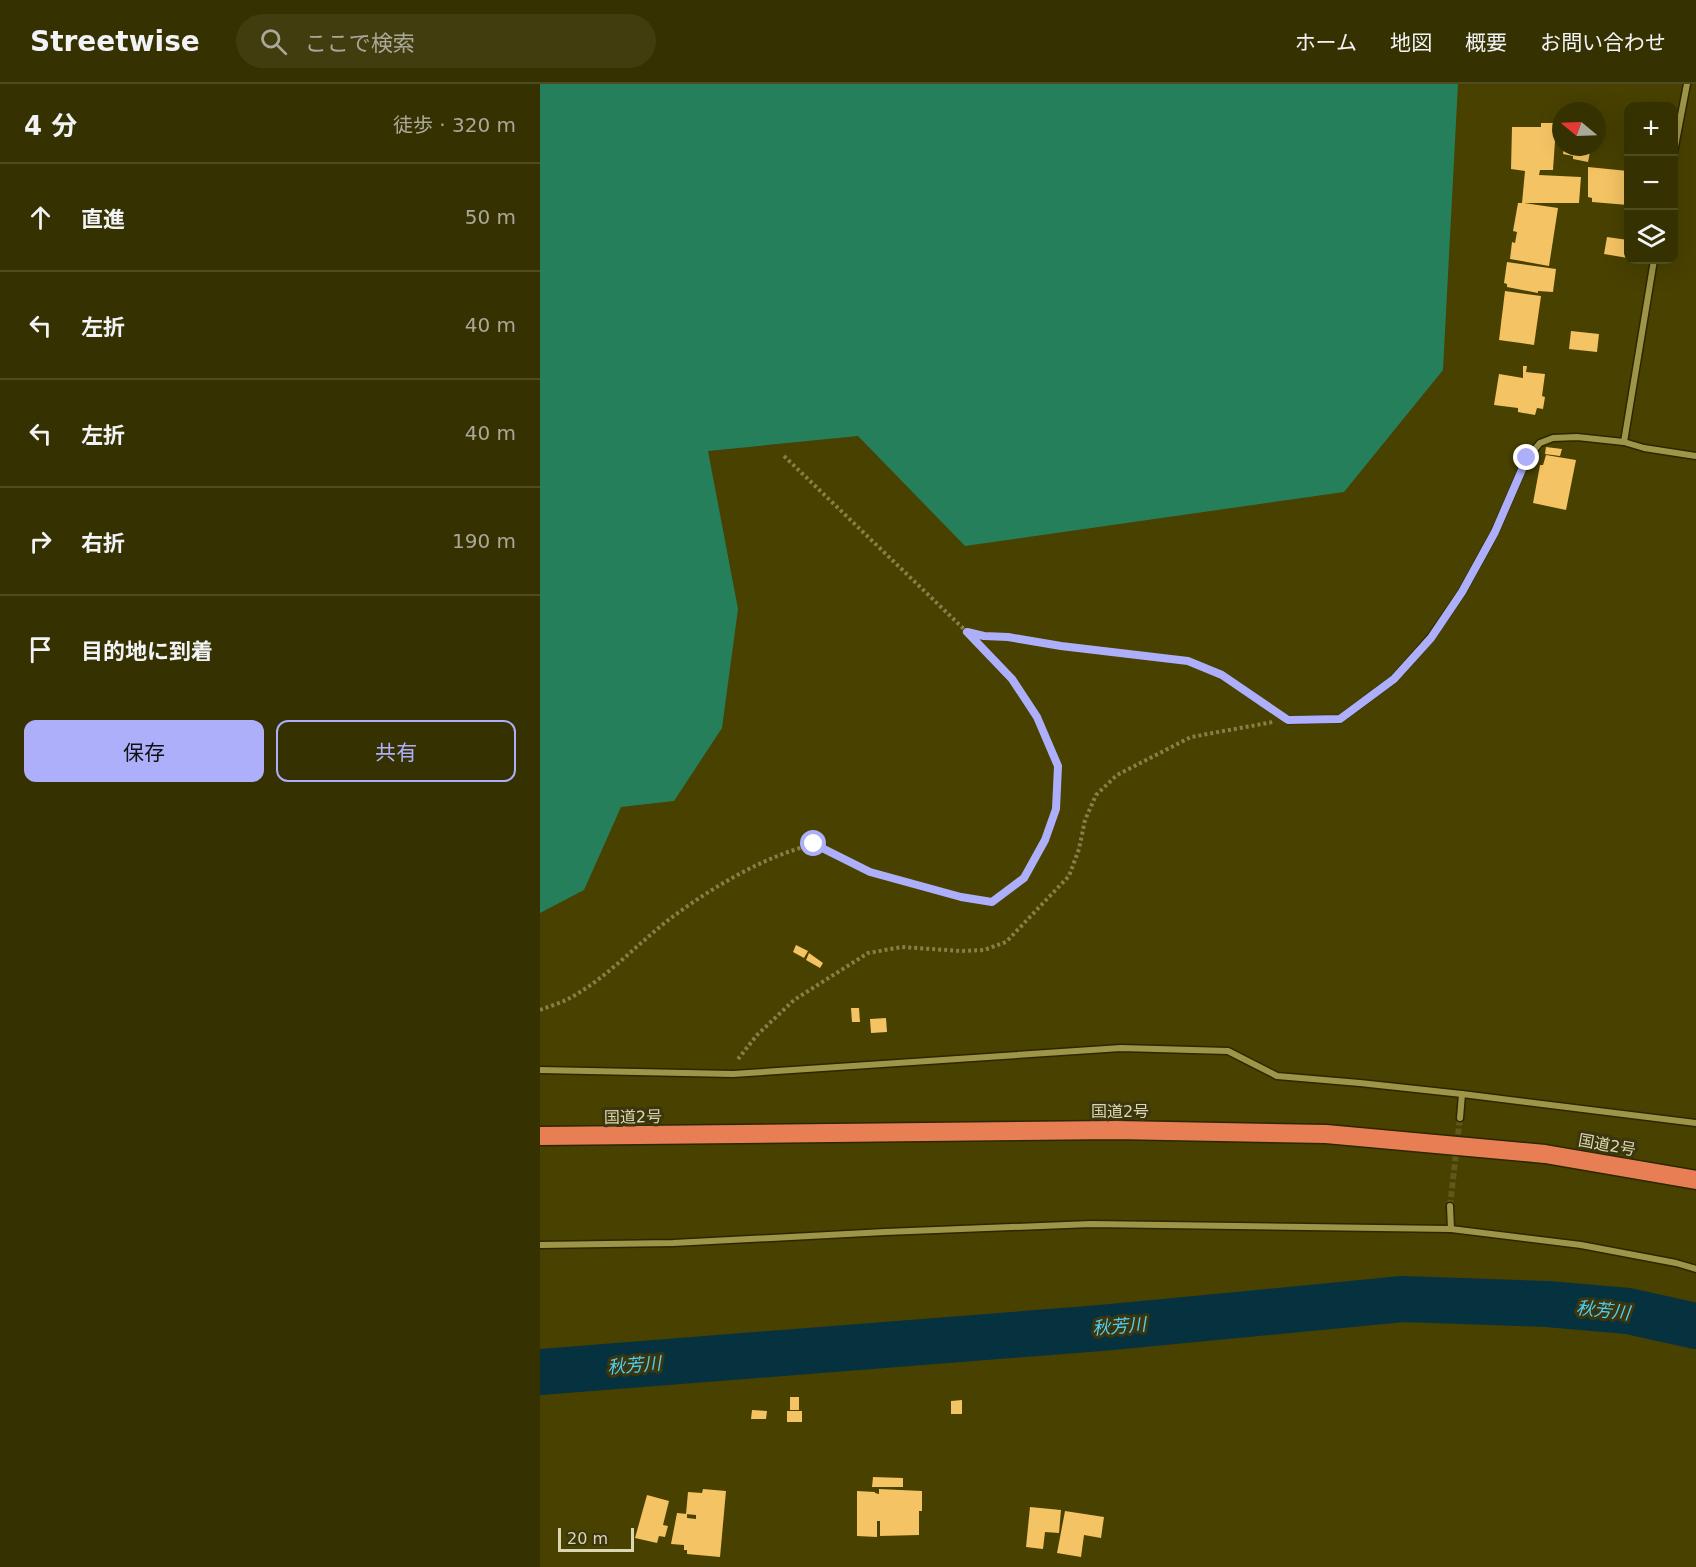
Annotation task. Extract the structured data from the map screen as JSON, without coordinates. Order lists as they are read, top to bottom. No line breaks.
{"streets":{"highway":["国道2号"]},"water":["秋芳川"],"scale_bar":"20 m","north":"left","page":{"header":"Streetwise","search":"ここで検索","nav":["ホーム","地図","概要","お問い合わせ"],"heading":["4 分","徒歩 · 320 m"],"map_buttons":["+","−"],"list":[["直進","50 m"],["左折","40 m"],["左折","40 m"],["右折","190 m"],"目的地に到着"],"buttons":["保存","共有"],"scale":"20 m"}}
